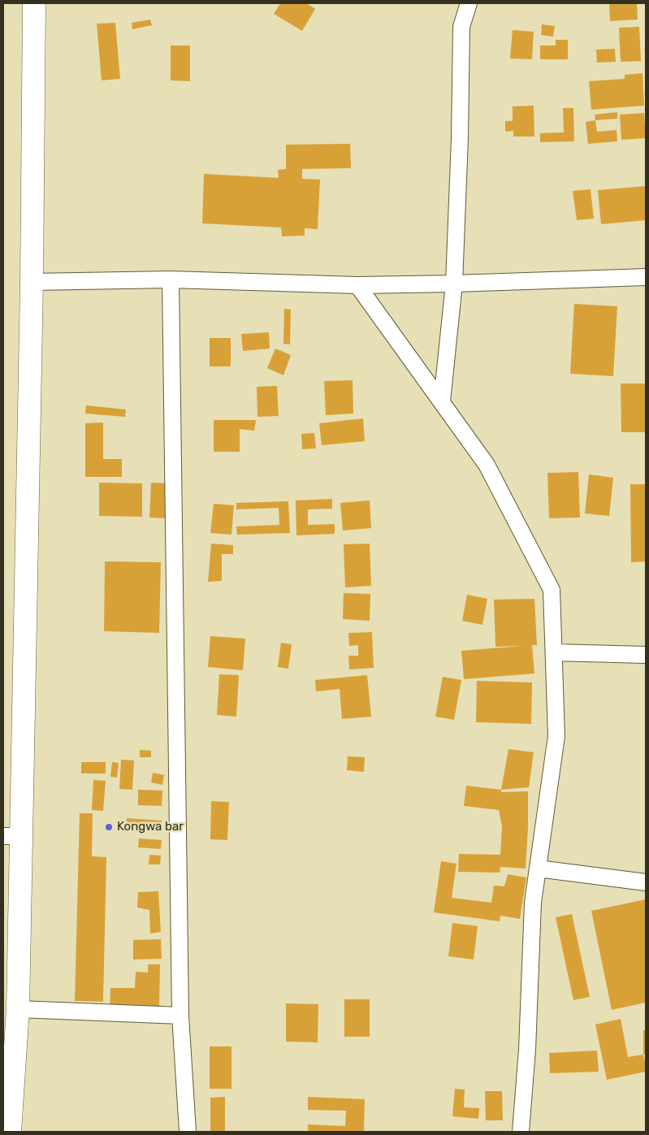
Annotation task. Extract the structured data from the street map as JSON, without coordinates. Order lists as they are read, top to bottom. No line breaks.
{"places":["Kongwa bar"]}
